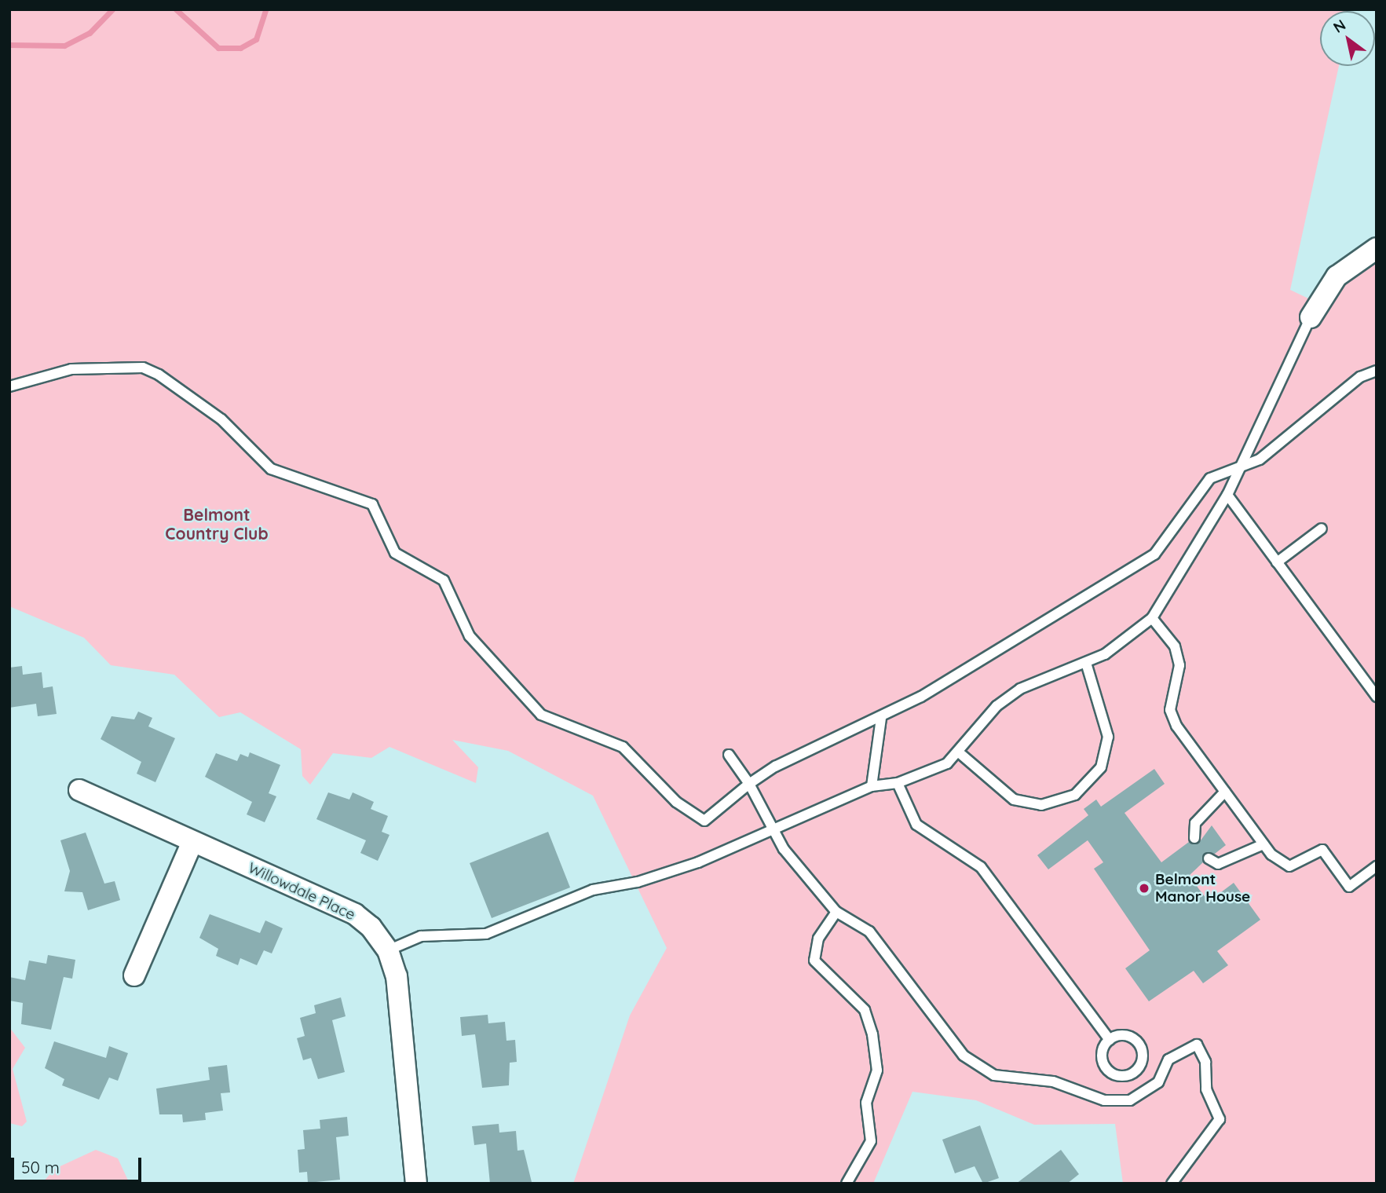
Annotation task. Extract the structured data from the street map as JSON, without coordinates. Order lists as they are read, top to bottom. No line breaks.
{"streets":{"street":["Willowdale Place"]},"districts":["Belmont Country Club"],"places":["Belmont Manor House"],"scale_bar":"50 m","north":"top left"}
